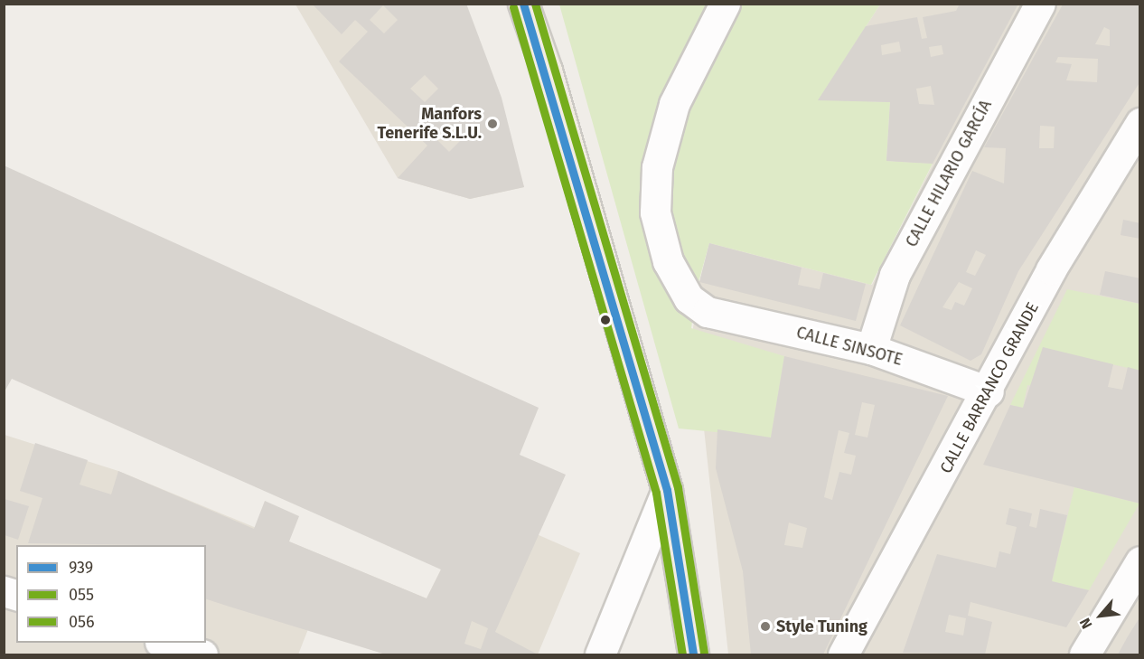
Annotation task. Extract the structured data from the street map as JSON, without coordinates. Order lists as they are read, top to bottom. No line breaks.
{"streets":{"street":["CALLE HILARIO GARCÍA","CALLE SINSOTE","CALLE BARRANCO GRANDE"]},"crossings":[["CALLE HILARIO GARCÍA","CALLE SINSOTE"],["CALLE SINSOTE","CALLE BARRANCO GRANDE"]],"places":["Manfors Tenerife S.L.U.","Style Tuning"],"lines":["transit line 939","transit line 056","transit line 055"],"legend":["939","055","056"],"north":"bottom left"}
